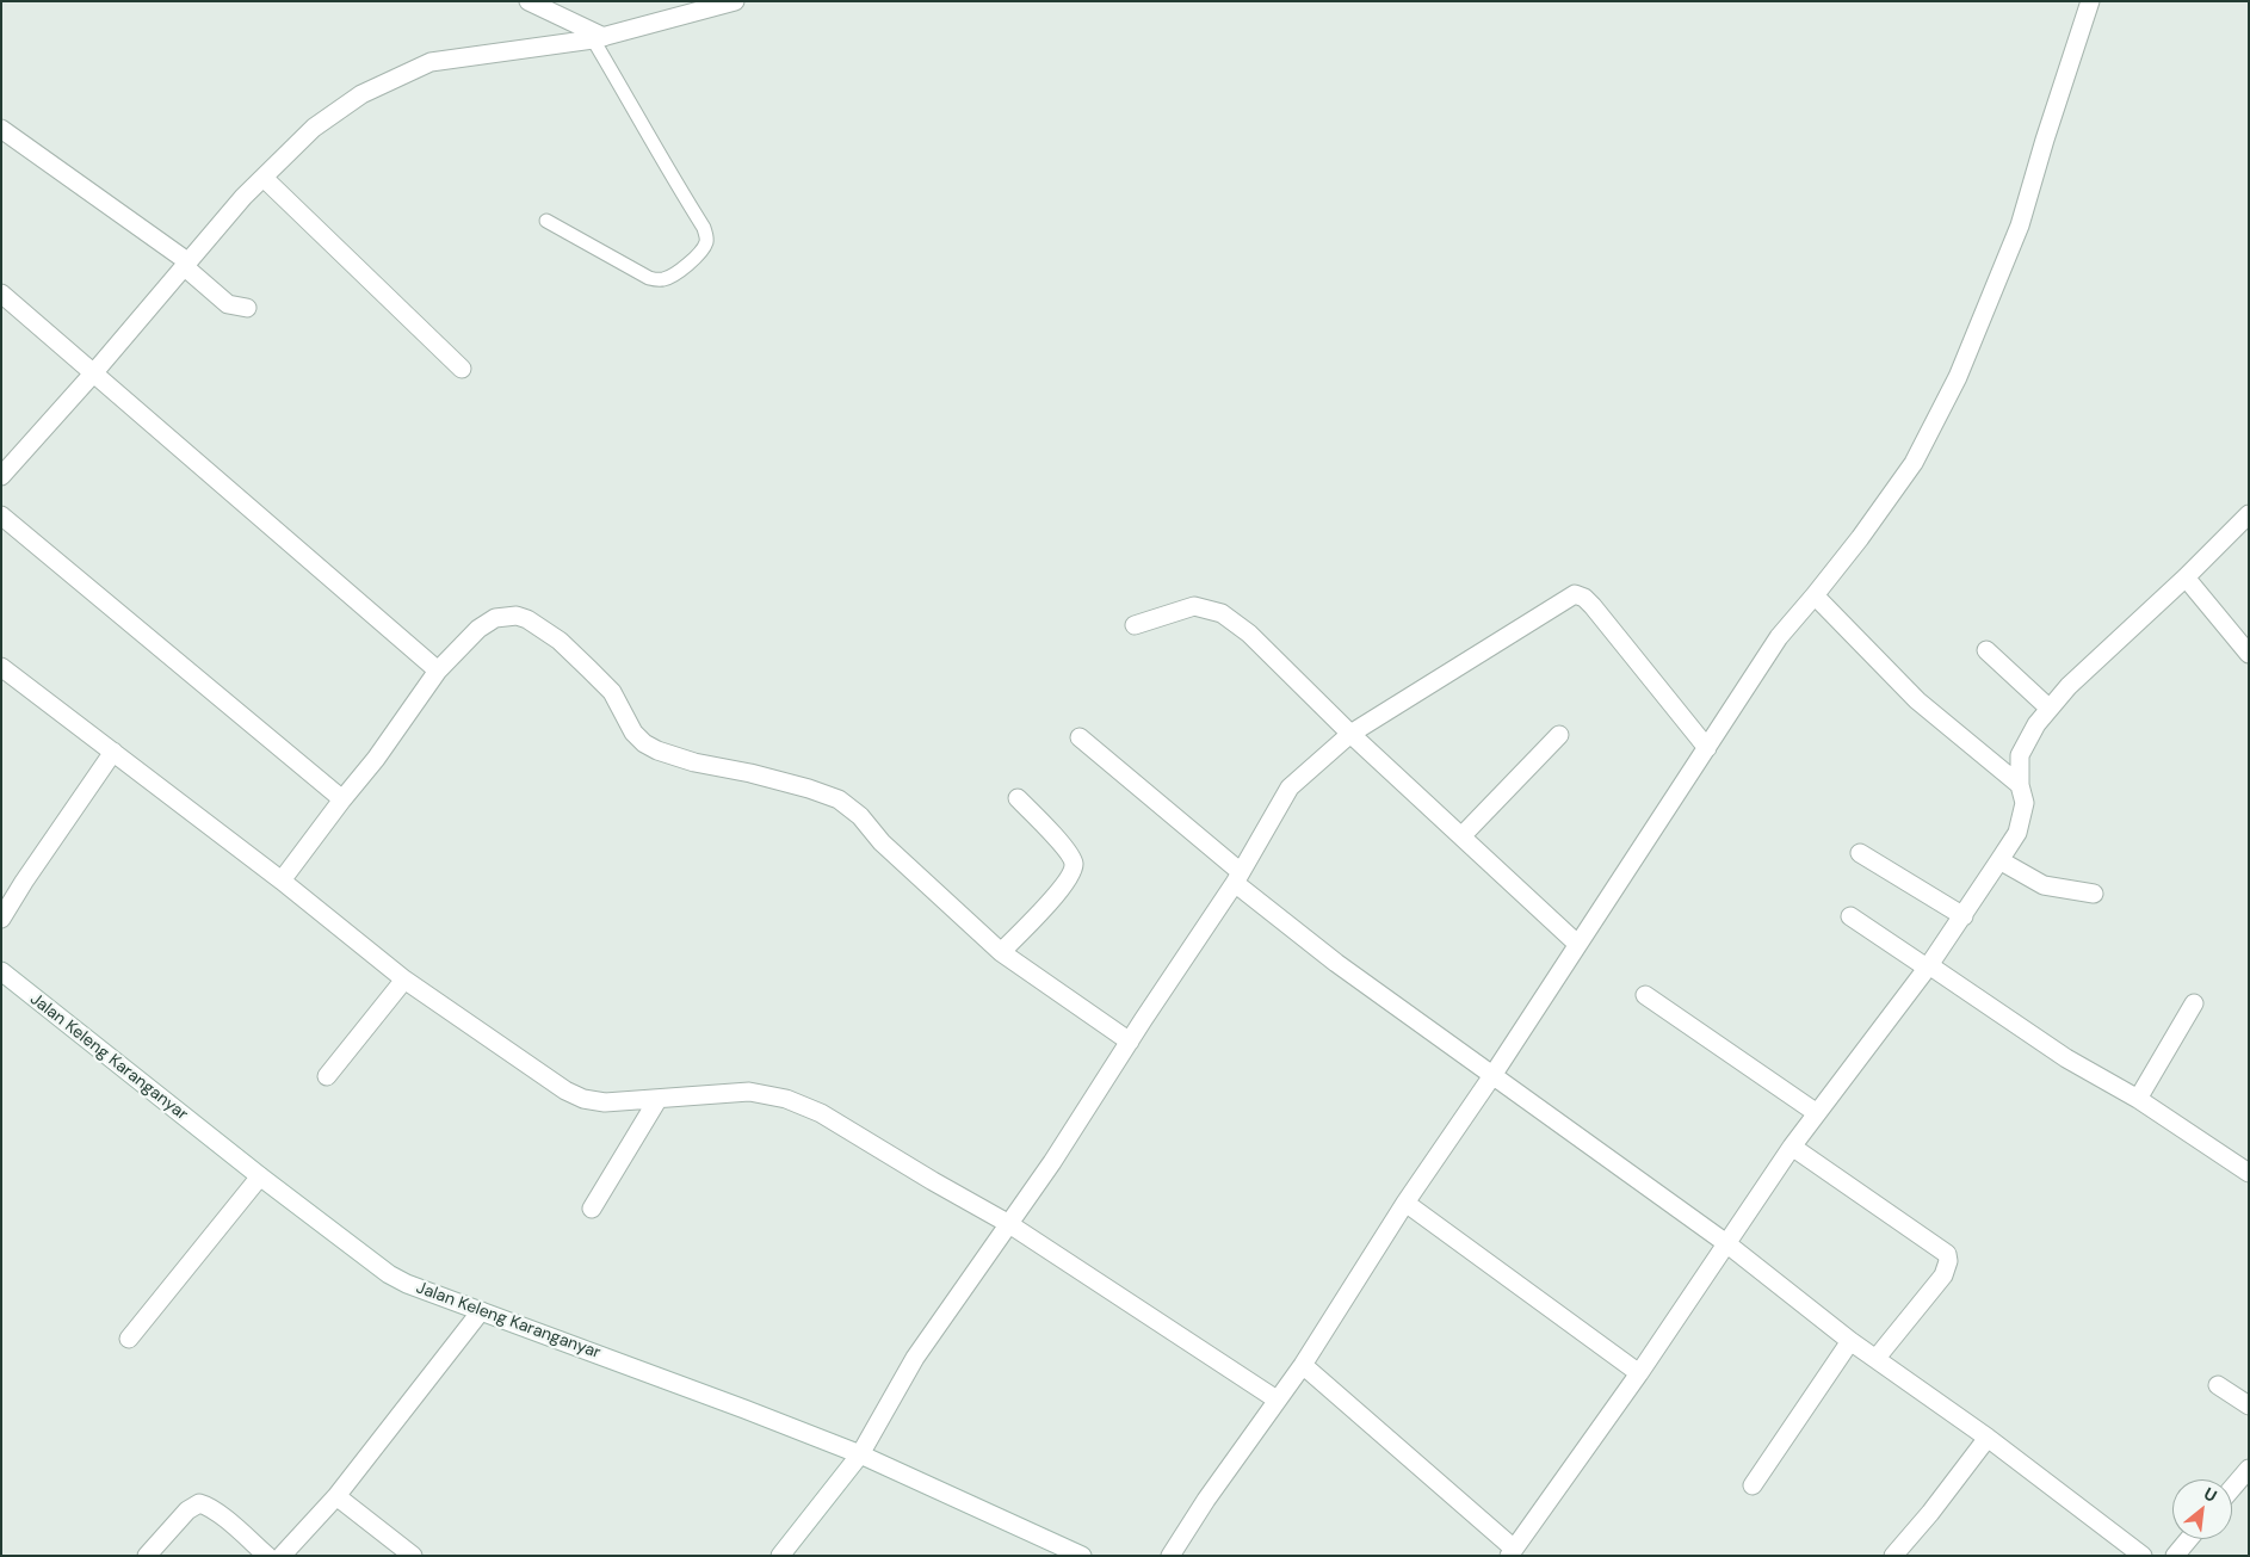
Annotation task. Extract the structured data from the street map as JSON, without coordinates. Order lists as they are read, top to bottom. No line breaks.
{"streets":{"street":["Jalan Keleng Karanganyar"]},"north":"top right"}
